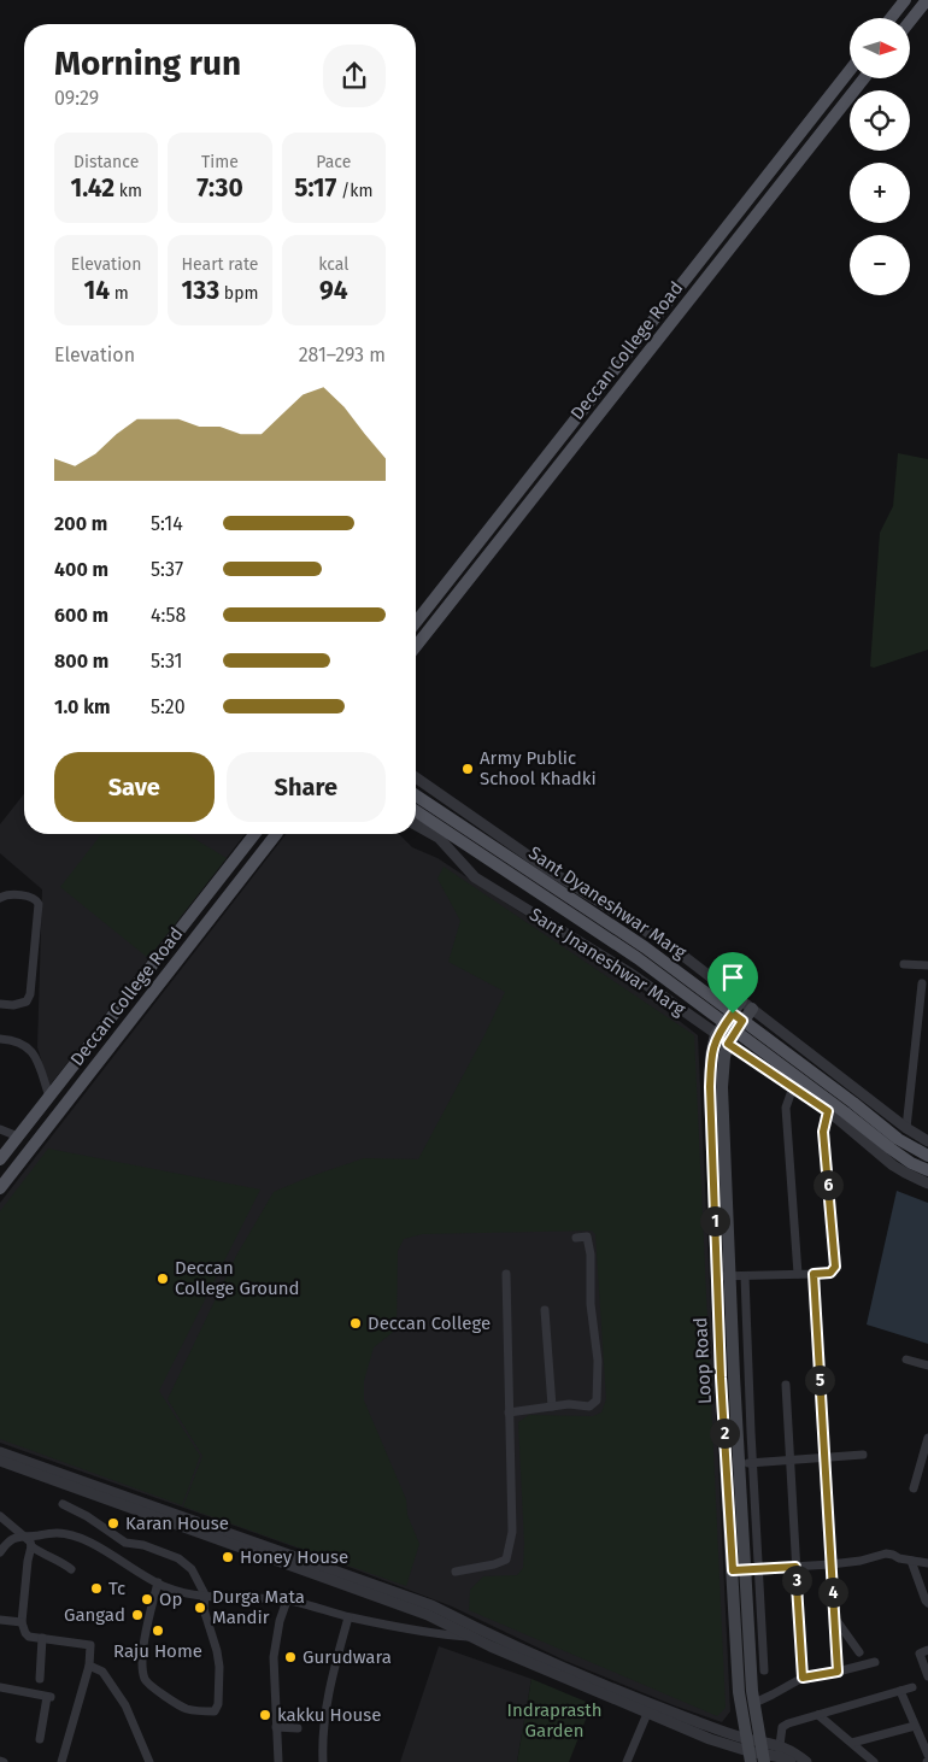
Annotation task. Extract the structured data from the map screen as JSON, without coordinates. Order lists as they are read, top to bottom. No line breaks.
{"streets":{"main road":["Deccan College Road","Sant Dyaneshwar Marg","Loop Road"],"street":["Sant Jnaneshwar Marg"]},"crossings":[["Sant Dyaneshwar Marg","Sant Jnaneshwar Marg"],["Sant Dyaneshwar Marg","Loop Road"],["Sant Jnaneshwar Marg","Loop Road"]],"parks":["Indraprasth Garden"],"places":["Army Public School Khadki","Deccan College Ground","Deccan College","Karan House","Honey House","Tc","Op","Durga Mata Mandir","Gangad","Raju Home","Gurudwara","kakku House"],"north":"right","page":{"map_buttons":["+","−"],"heading":["Morning run","09:29"],"stats":[["Distance","1.42 km"],["Time","7:30"],["Pace","5:17 /km"],["Elevation","14 m"],["Heart rate","133 bpm"],["kcal","94"]],"chart":["Elevation","281–293 m"],"list":[{"name":"200 m","note":"5:14"},{"name":"400 m","note":"5:37"},{"name":"600 m","note":"4:58"},{"name":"800 m","note":"5:31"},{"name":"1.0 km","note":"5:20"}],"buttons":["Save","Share"],"pins":["6","1","5","2","3","4"]}}
